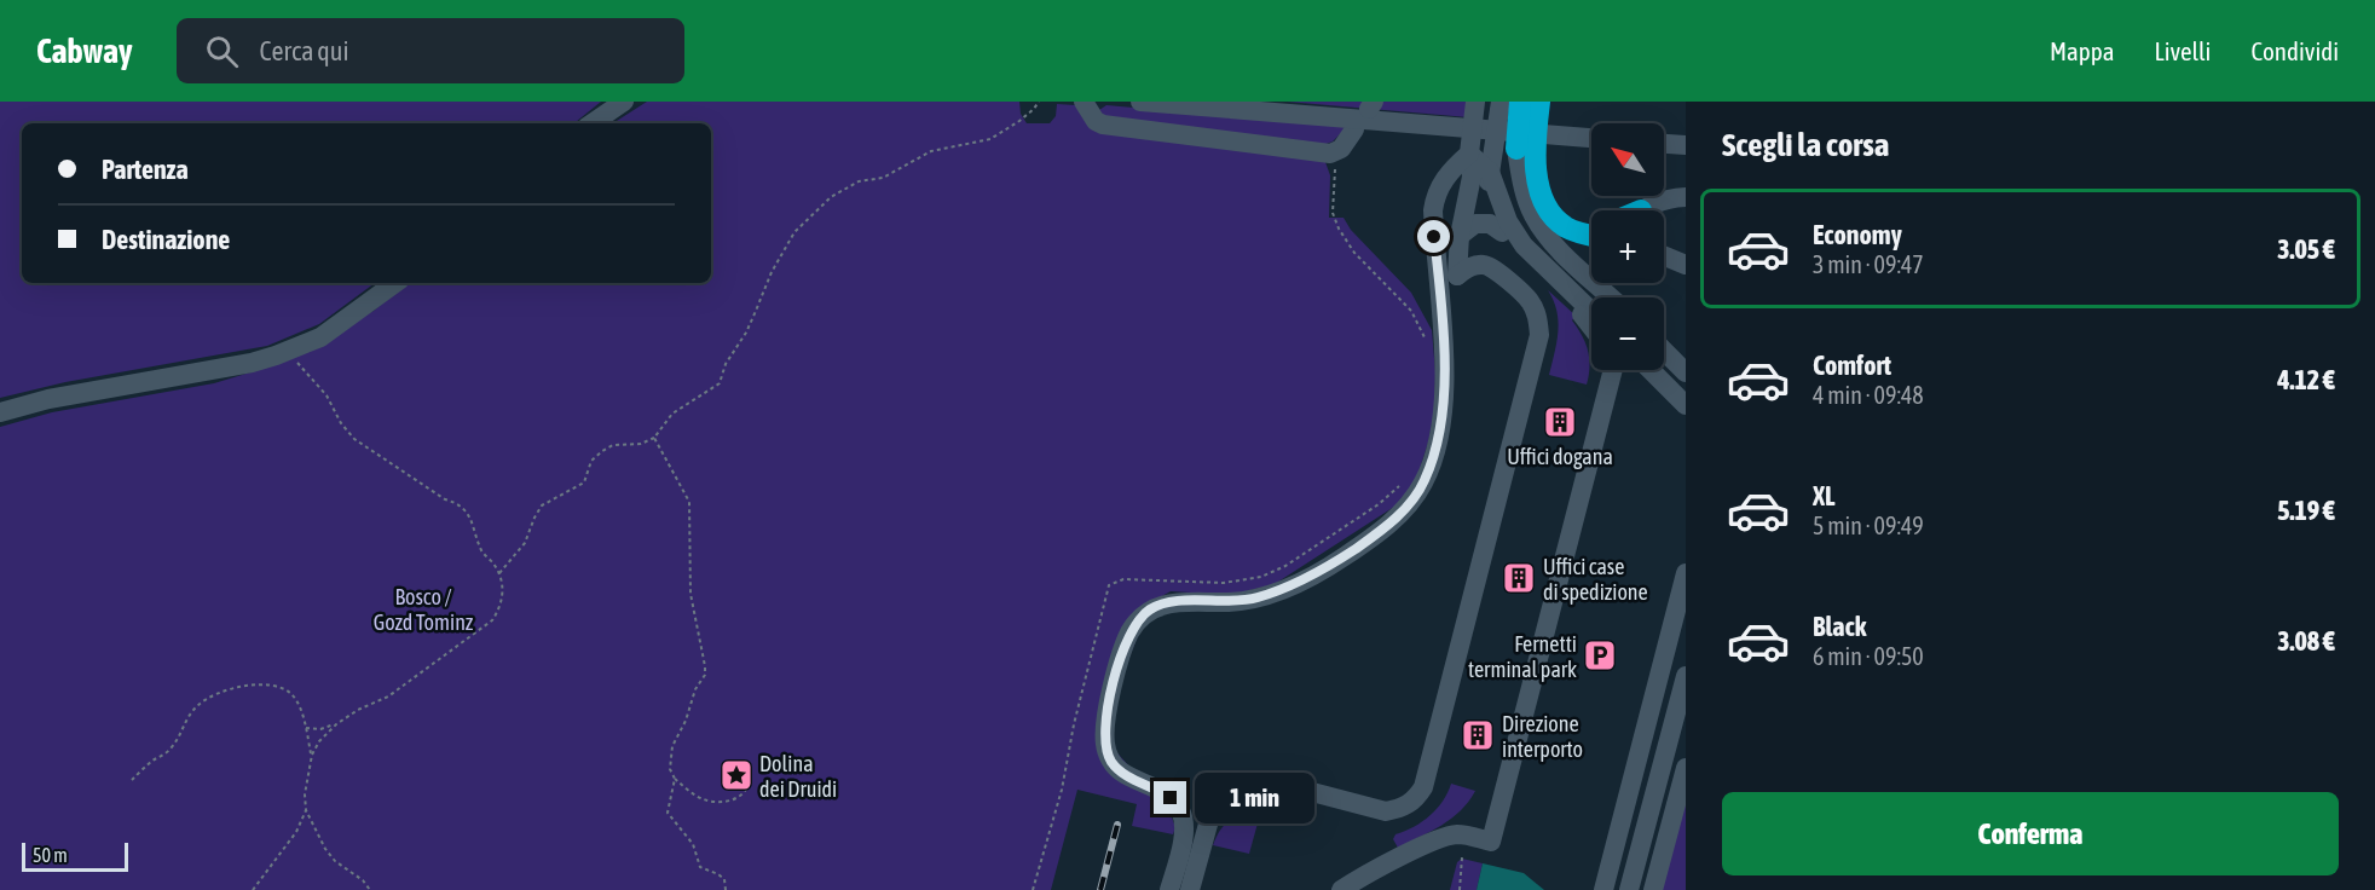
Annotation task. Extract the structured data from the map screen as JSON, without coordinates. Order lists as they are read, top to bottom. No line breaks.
{"parks":["Bosco / Gozd Tominz"],"places":{"building":["Uffici dogana","Uffici case di spedizione","Direzione interporto"],"parking":["Fernetti terminal park"],"place":["Dolina dei Druidi"]},"scale_bar":"50 m","north":"top left","page":{"header":"Cabway","search":"Cerca qui","nav":["Mappa","Livelli","Condividi"],"heading":"Scegli la corsa","map_buttons":["+","−"],"banner":["Partenza","Destinazione"],"list":[{"name":"Economy","note":"3 min · 09:47","value":"3.05 €"},{"name":"Comfort","note":"4 min · 09:48","value":"4.12 €"},{"name":"XL","note":"5 min · 09:49","value":"5.19 €"},{"name":"Black","note":"6 min · 09:50","value":"3.08 €"}],"bubble":"1 min","buttons":"Conferma","scale":"50 m"}}
